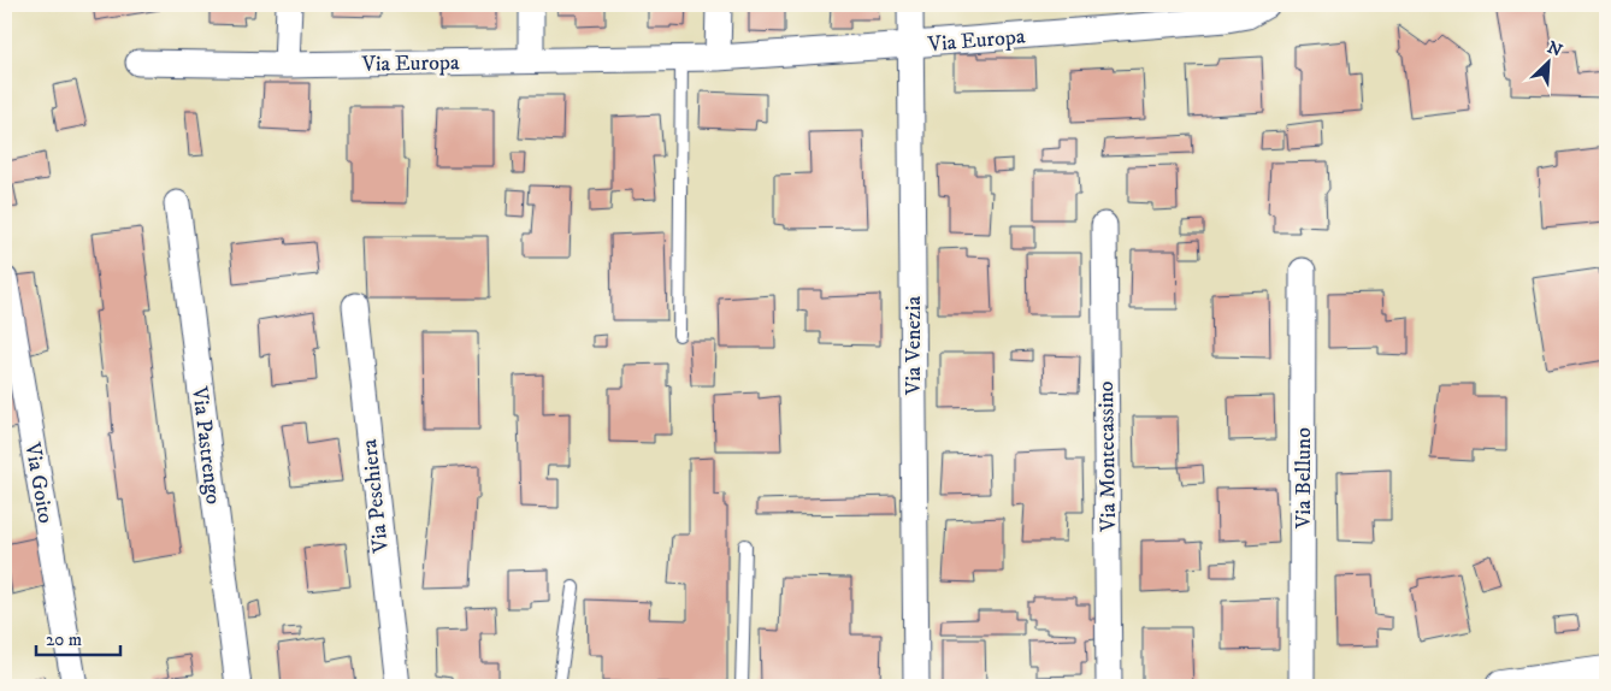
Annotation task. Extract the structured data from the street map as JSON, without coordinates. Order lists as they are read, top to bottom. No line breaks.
{"streets":{"street":["Via Europa","Via Venezia","Via Pastrengo","Via Montecassino","Via Belluno","Via Goito","Via Peschiera"]},"crossings":[["Via Europa","Via Venezia"]],"scale_bar":"20 m","north":"top right"}
